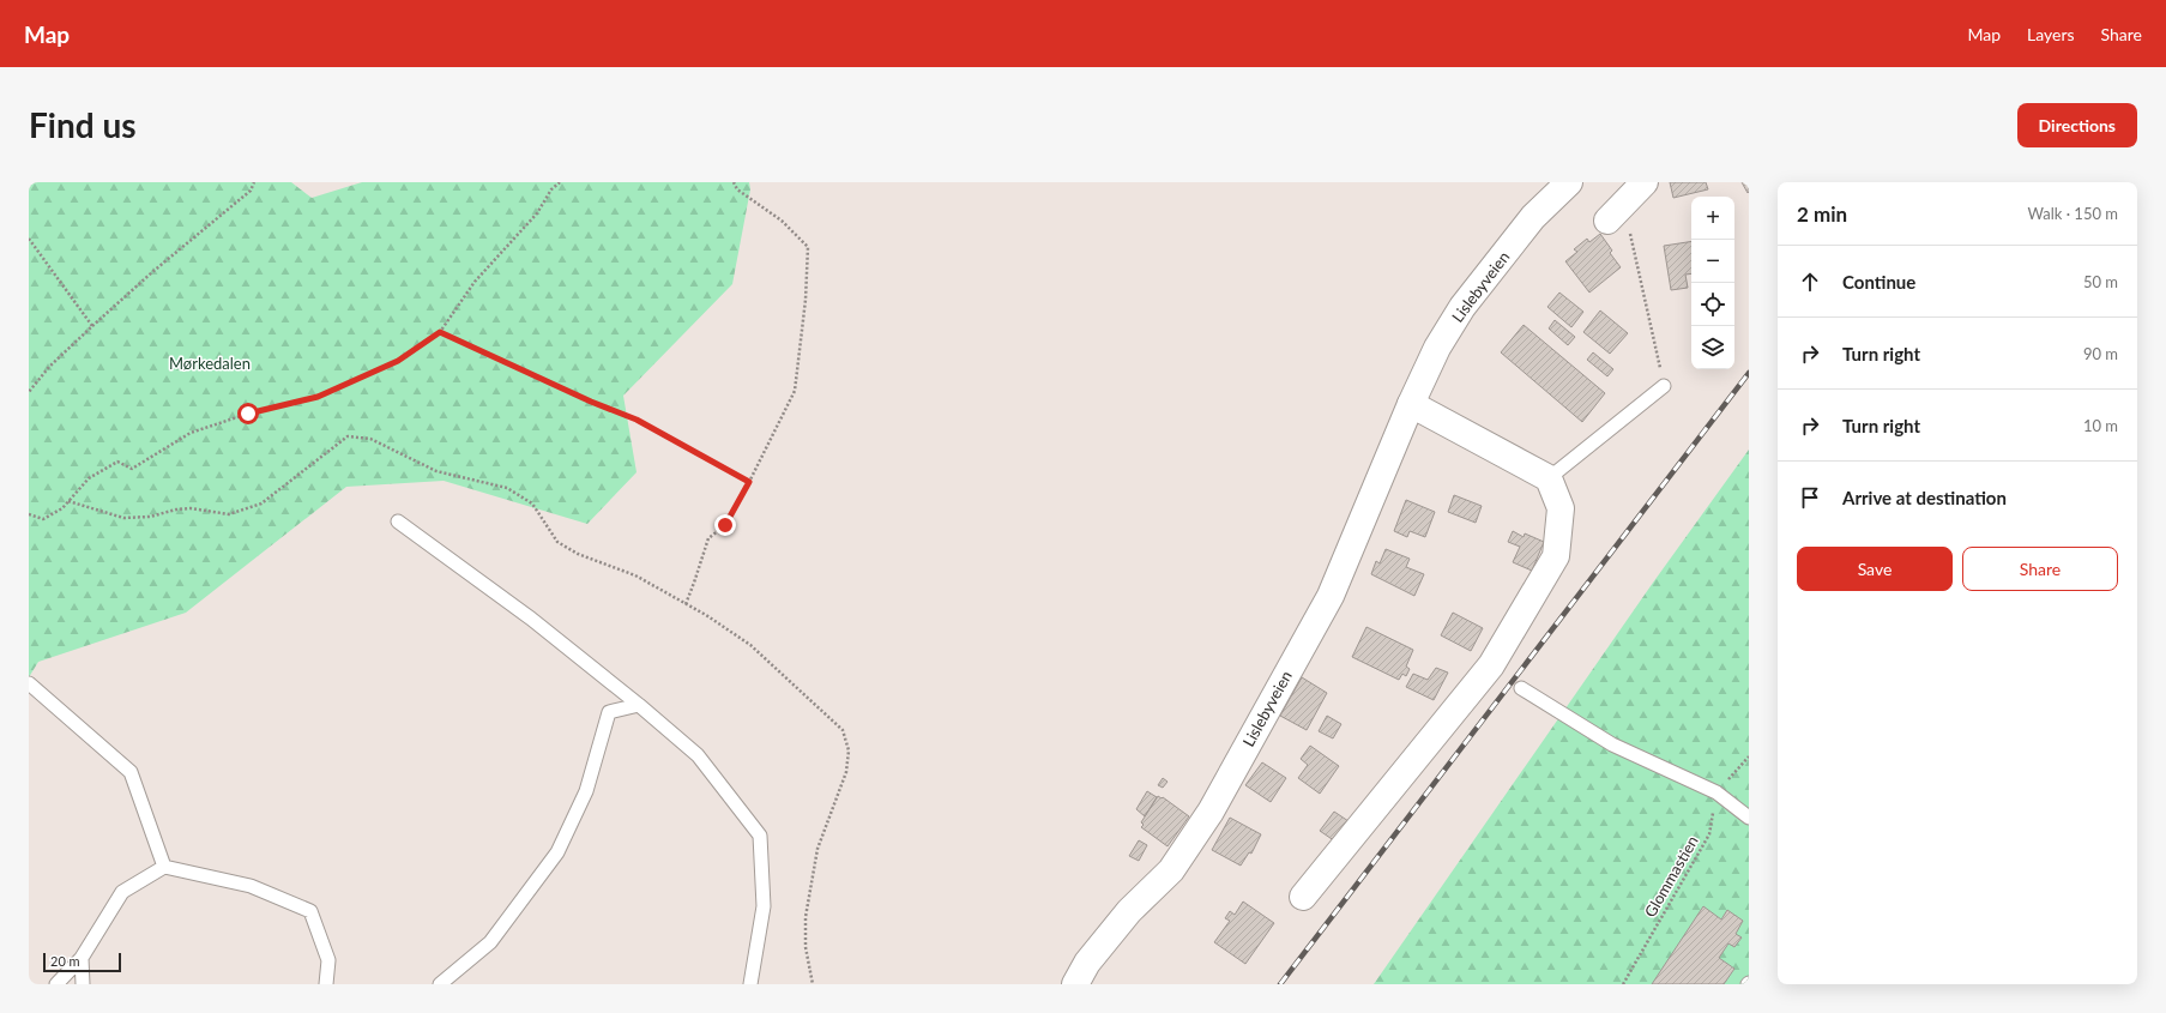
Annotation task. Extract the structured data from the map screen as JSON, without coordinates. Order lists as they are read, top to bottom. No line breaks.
{"streets":{"street":["Lislebyveien"],"path":["Glommastien"]},"parks":["Mørkedalen"],"scale_bar":"20 m","page":{"header":"Map","nav":["Map","Layers","Share"],"buttons":["Directions",["Save","Share"]],"title":"Find us","heading":["2 min","Walk · 150 m"],"map_buttons":["+","−"],"list":[["Continue","50 m"],["Turn right","90 m"],["Turn right","10 m"],"Arrive at destination"],"scale":"20 m"}}
